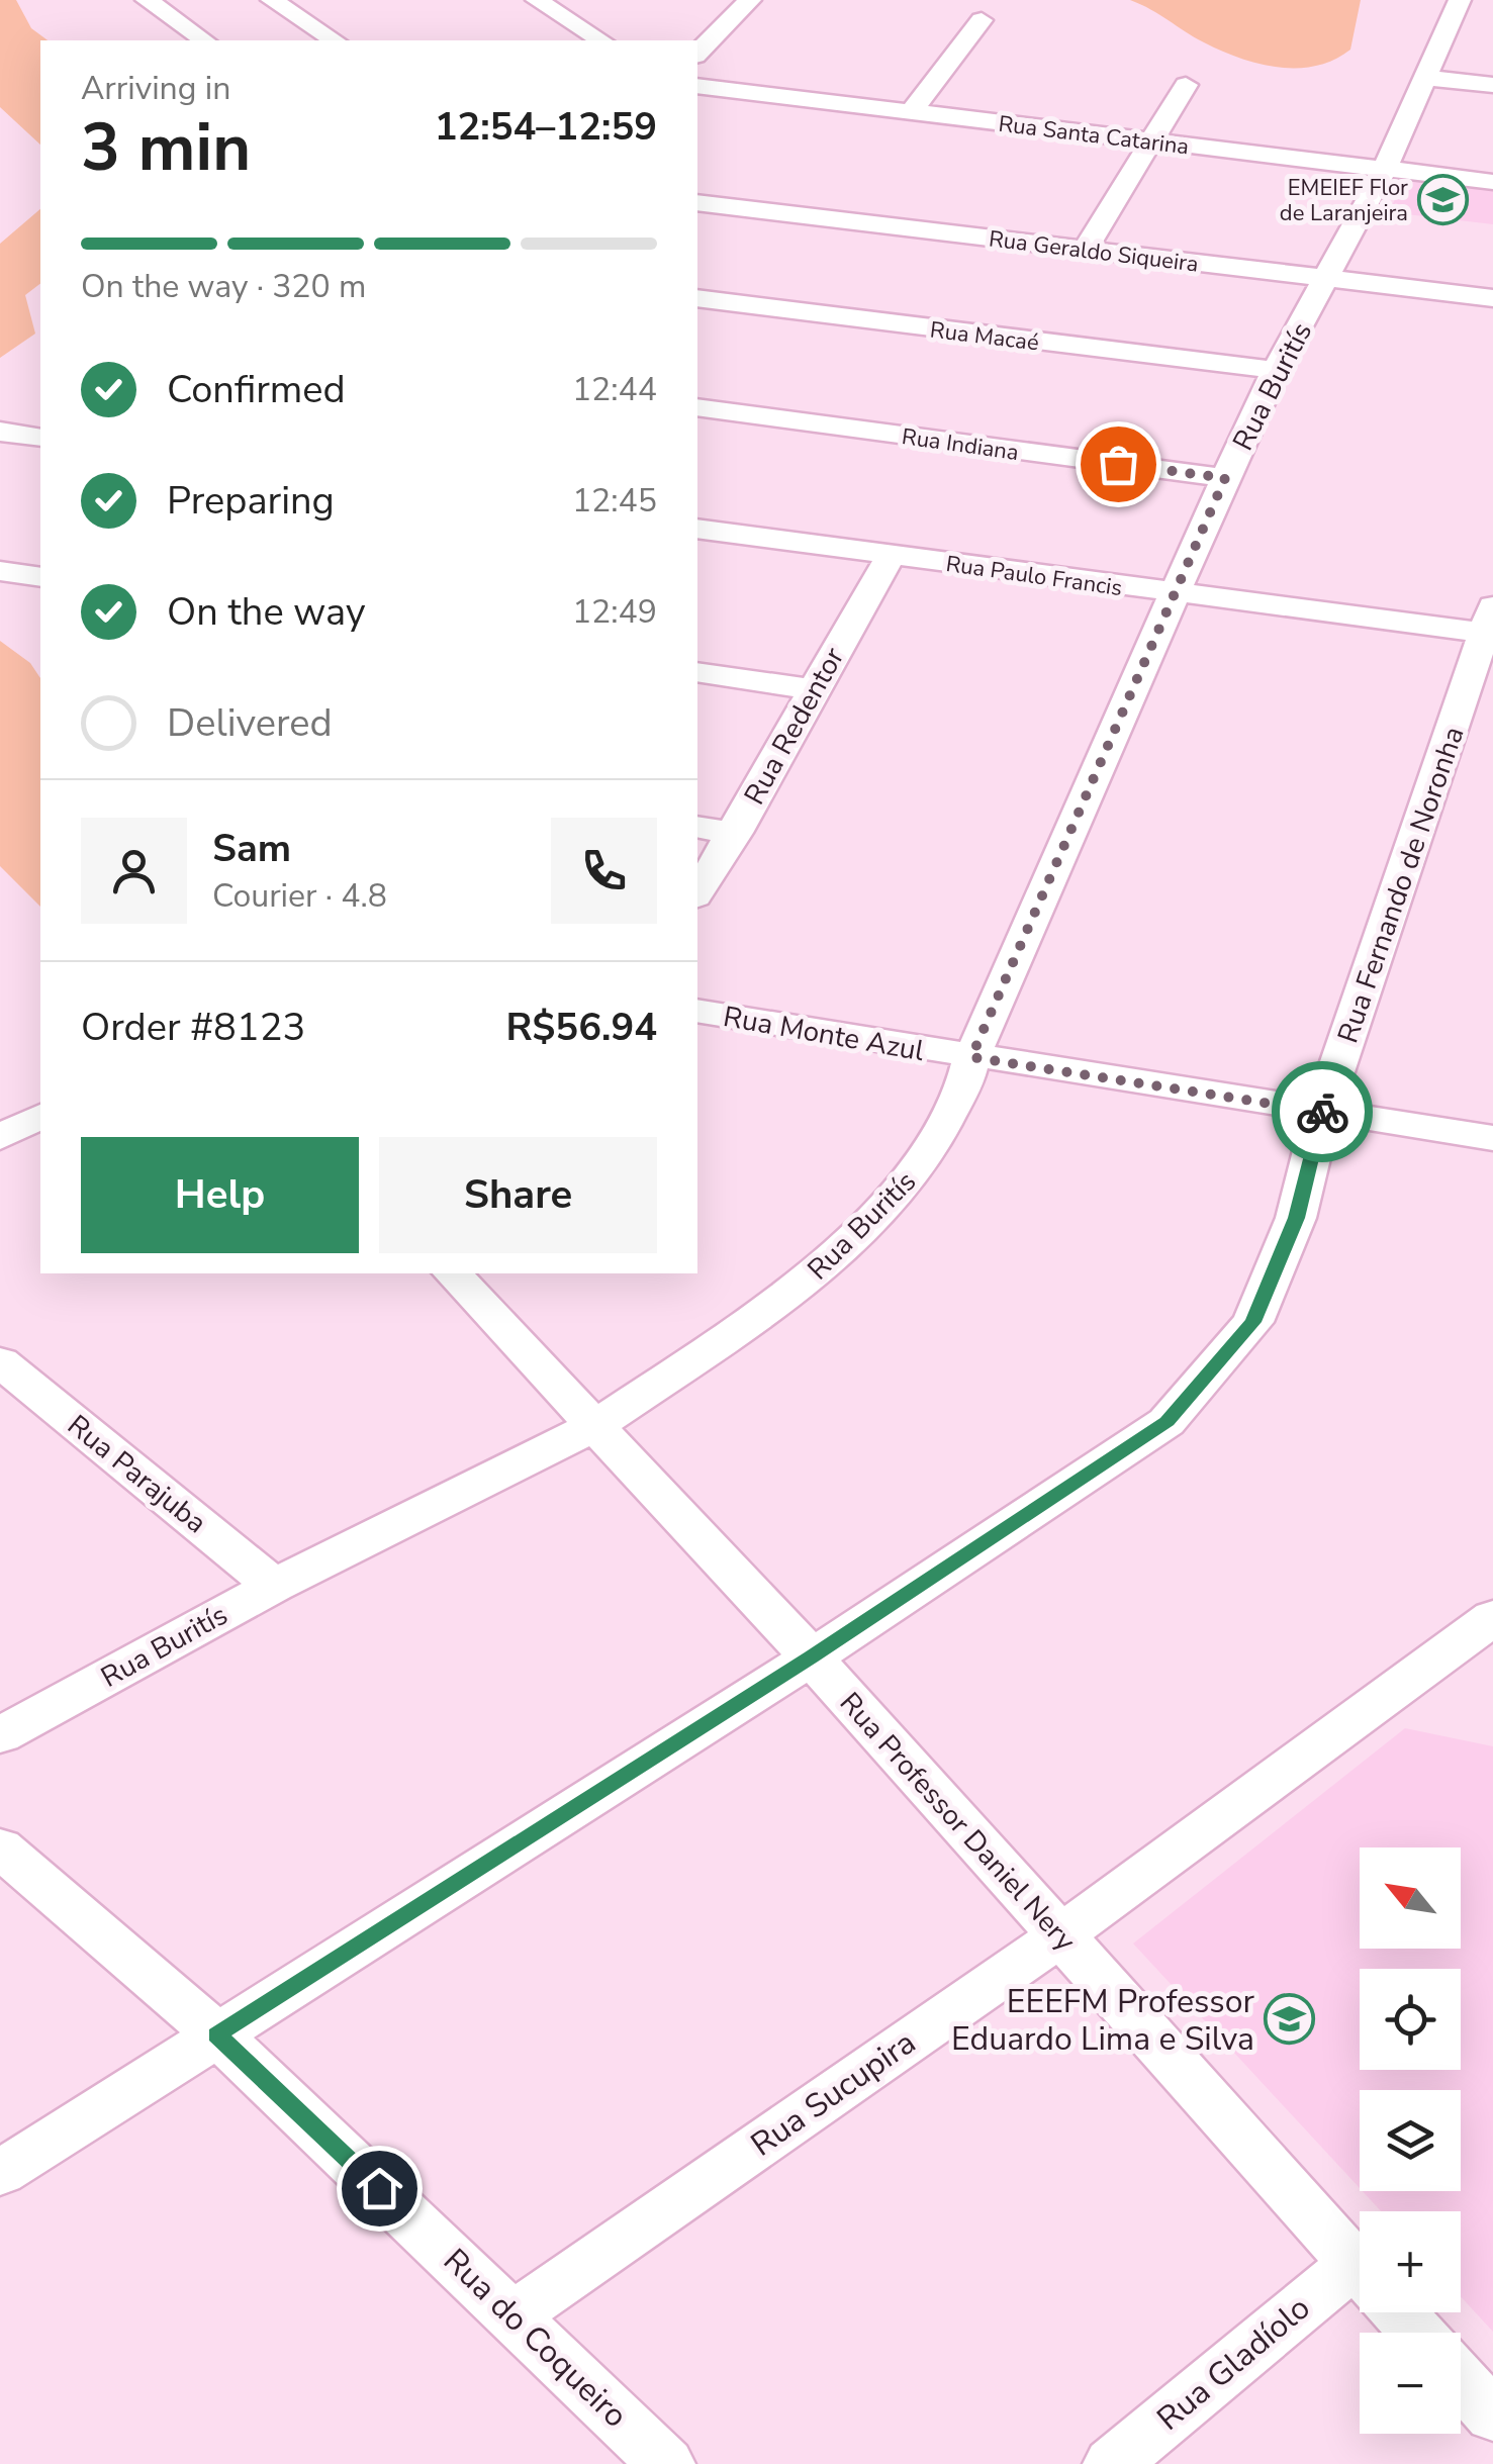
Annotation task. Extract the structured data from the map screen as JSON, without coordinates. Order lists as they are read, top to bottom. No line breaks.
{"streets":{"street":["Rua Santa Catarina","Rua Geraldo Siqueira","Rua Macaé","Rua Buritís","Rua Indiana","Rua Paulo Francis","Rua Redentor","Rua Fernando de Noronha","Rua Monte Azul","Rua Parajuba","Rua Professor Daniel Nery","Rua Sucupira","Rua do Coqueiro","Rua Gladíolo"]},"crossings":[["Rua Santa Catarina","Rua Buritís"],["Rua Geraldo Siqueira","Rua Buritís"],["Rua Macaé","Rua Buritís"],["Rua Buritís","Rua Indiana"],["Rua Buritís","Rua Paulo Francis"],["Rua Buritís","Rua Monte Azul"],["Rua Buritís","Rua Parajuba"],["Rua Buritís","Rua Professor Daniel Nery"],["Rua Paulo Francis","Rua Redentor"],["Rua Paulo Francis","Rua Fernando de Noronha"],["Rua Fernando de Noronha","Rua Monte Azul"],["Rua Fernando de Noronha","Rua Professor Daniel Nery"],["Rua Fernando de Noronha","Rua do Coqueiro"],["Rua Professor Daniel Nery","Rua Sucupira"],["Rua Sucupira","Rua do Coqueiro"]],"places":{"school or university":["EMEIEF Flor de Laranjeira","EEEFM Professor Eduardo Lima e Silva"]},"north":"top left","page":{"heading":["3 min","Arriving in","12:54–12:59"],"panel":["Sam","Courier · 4.8","Order #8123","R$56.94"],"bar":"On the way · 320 m","list":[["Confirmed","12:44"],["Preparing","12:45"],["On the way","12:49"],"Delivered"],"buttons":["Help","Share"],"map_buttons":["+","−"]}}
